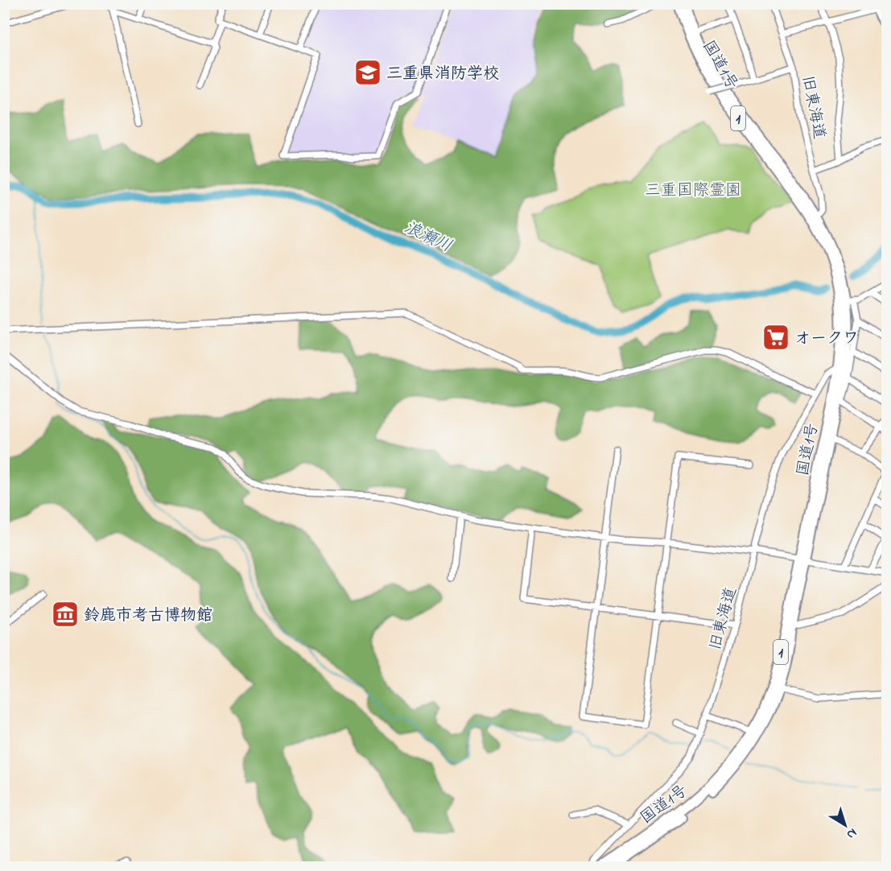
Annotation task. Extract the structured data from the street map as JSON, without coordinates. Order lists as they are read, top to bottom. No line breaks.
{"streets":{"highway":["国道1号","1"],"street":["旧東海道"]},"crossings":[["国道1号","旧東海道"]],"water":["浪瀬川"],"parks":["三重国際霊園"],"places":{"school or university":["三重県消防学校"],"supermarket":["オークワ"],"museum":["鈴鹿市考古博物館"]},"north":"bottom right"}
